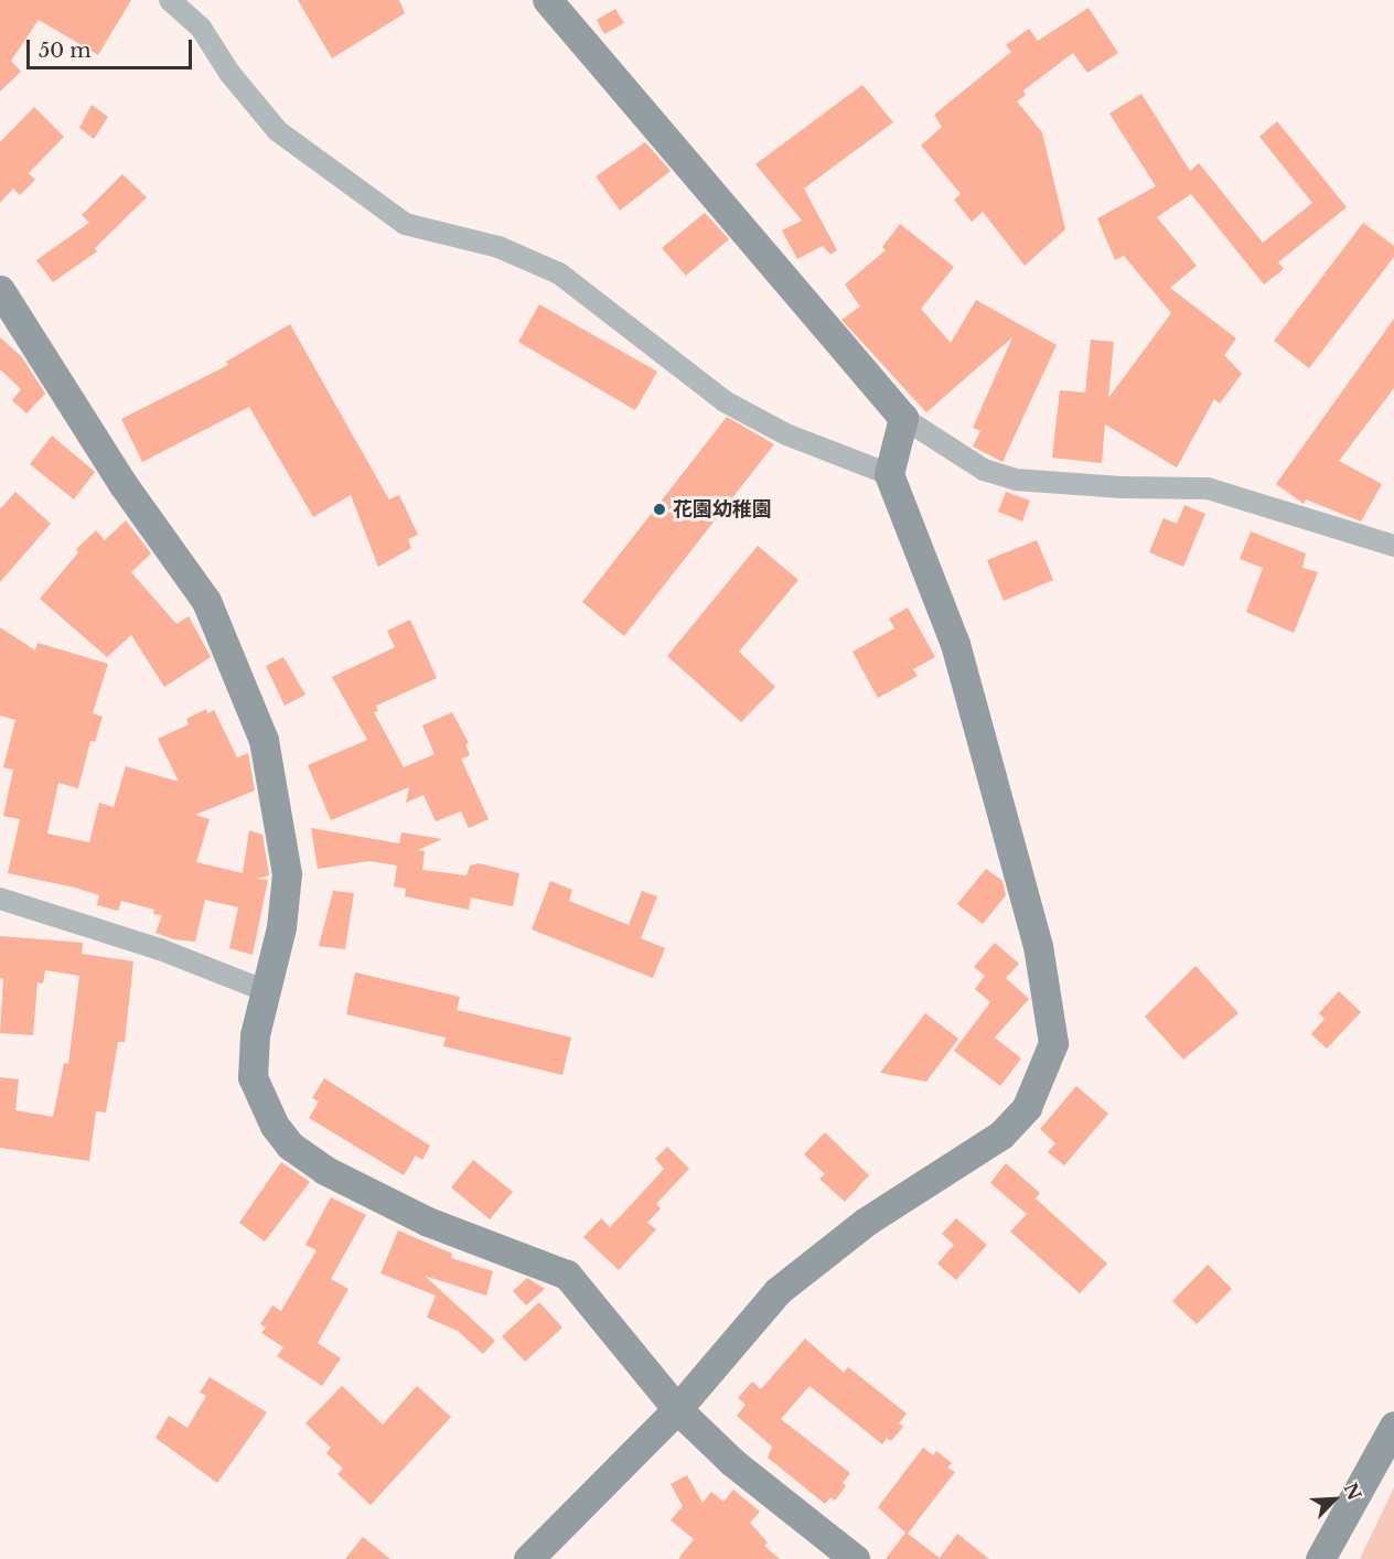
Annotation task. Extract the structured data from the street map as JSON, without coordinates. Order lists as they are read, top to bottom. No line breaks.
{"places":["花園幼稚園"],"scale_bar":"50 m","north":"top right"}
